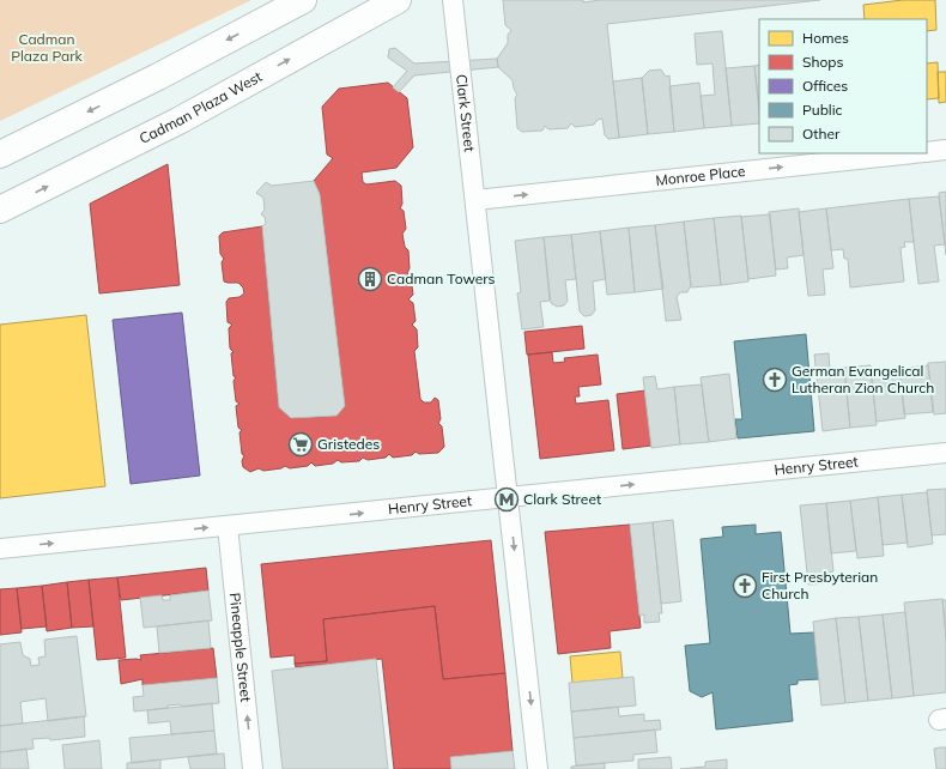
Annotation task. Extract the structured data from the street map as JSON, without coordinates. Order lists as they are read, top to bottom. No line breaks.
{"streets":{"main road":["Cadman Plaza West"],"street":["Clark Street","Monroe Place","Henry Street","Pineapple Street"]},"crossings":[["Clark Street","Monroe Place"],["Clark Street","Henry Street"],["Henry Street","Pineapple Street"]],"one_way":["Clark Street","Monroe Place","Henry Street","Pineapple Street"],"parks":["Cadman Plaza Park"],"places":{"building":["Cadman Towers"],"church":["German Evangelical Lutheran Zion Church","First Presbyterian Church"],"supermarket":["Gristedes"],"metro station":["Clark Street"]},"legend":["Homes","Shops","Offices","Public","Other"]}
